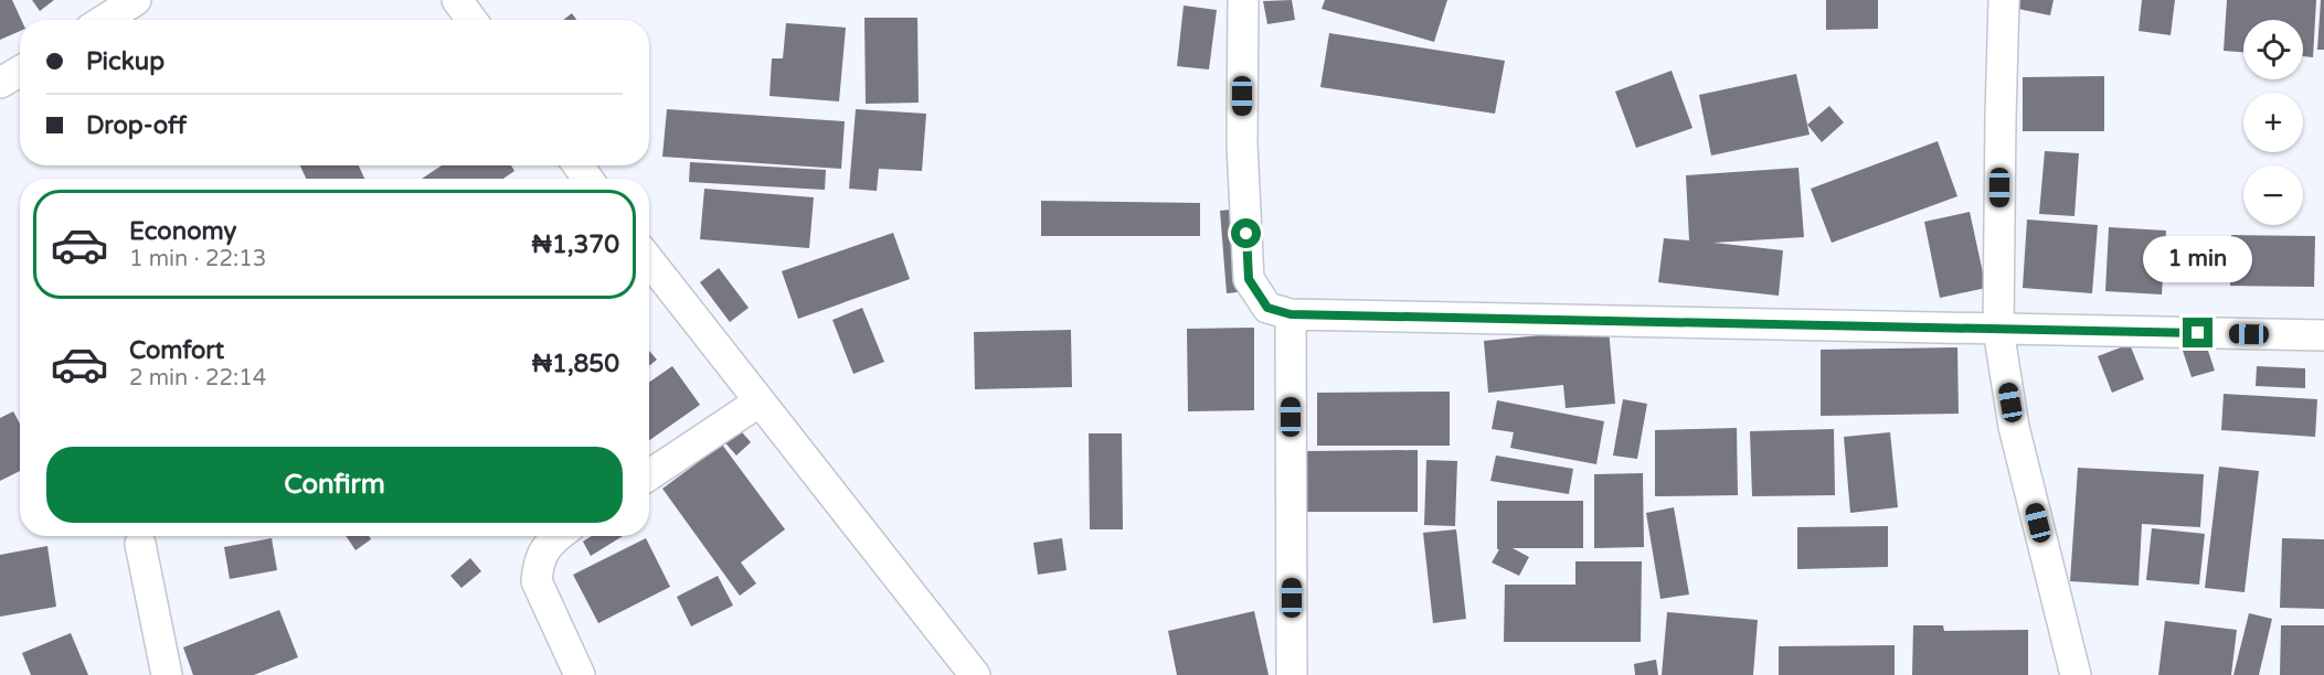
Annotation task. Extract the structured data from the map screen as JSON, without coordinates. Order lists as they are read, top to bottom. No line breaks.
{"page":{"map_buttons":["+","−"],"banner":["Pickup","Drop-off"],"list":[{"name":"Economy","note":"1 min · 22:13","value":"₦1,370"},{"name":"Comfort","note":"2 min · 22:14","value":"₦1,850"}],"bubble":"1 min","buttons":"Confirm"}}
